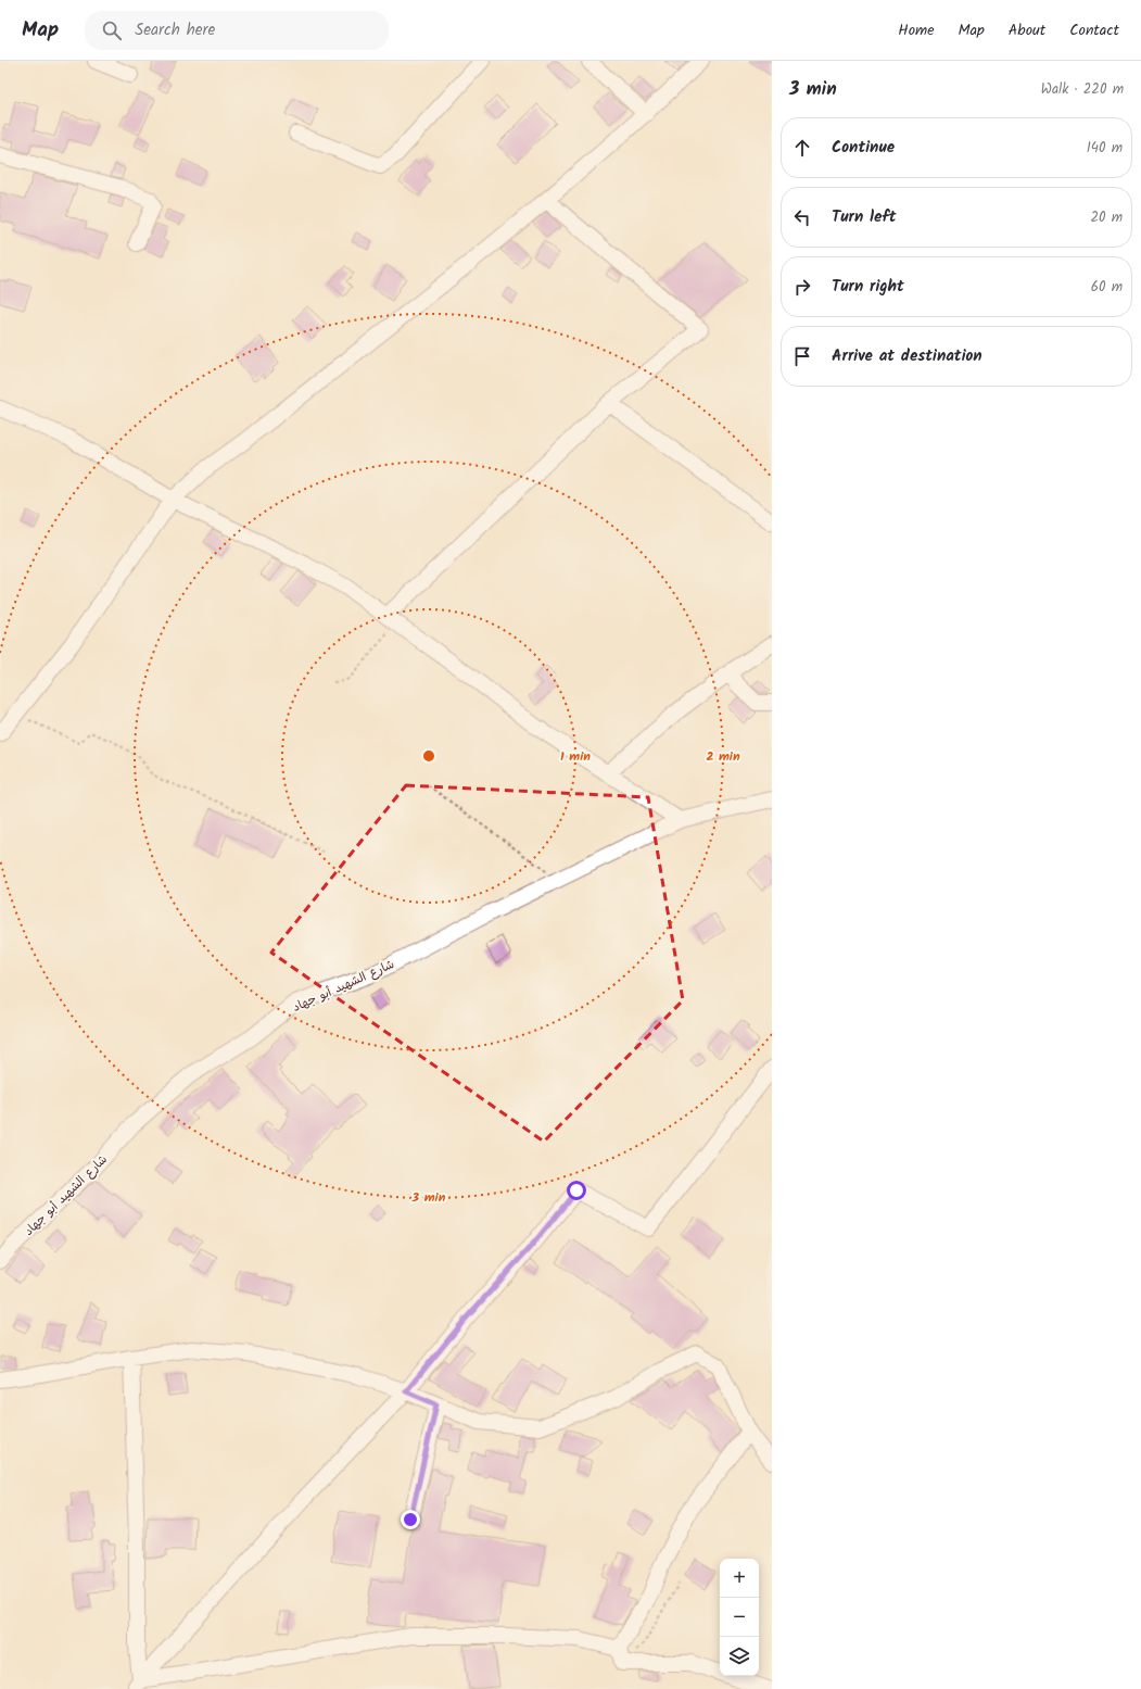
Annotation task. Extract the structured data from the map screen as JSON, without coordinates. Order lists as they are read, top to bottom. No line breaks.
{"streets":{"street":["شارع الشهيد أبو جهاد"]},"page":{"header":"Map","search":"Search here","nav":["Home","Map","About","Contact"],"heading":["3 min","Walk · 220 m"],"list":[["Continue","140 m"],["Turn left","20 m"],["Turn right","60 m"],"Arrive at destination"],"map_buttons":["+","−"]},"rings":["1 min","2 min","3 min"]}
